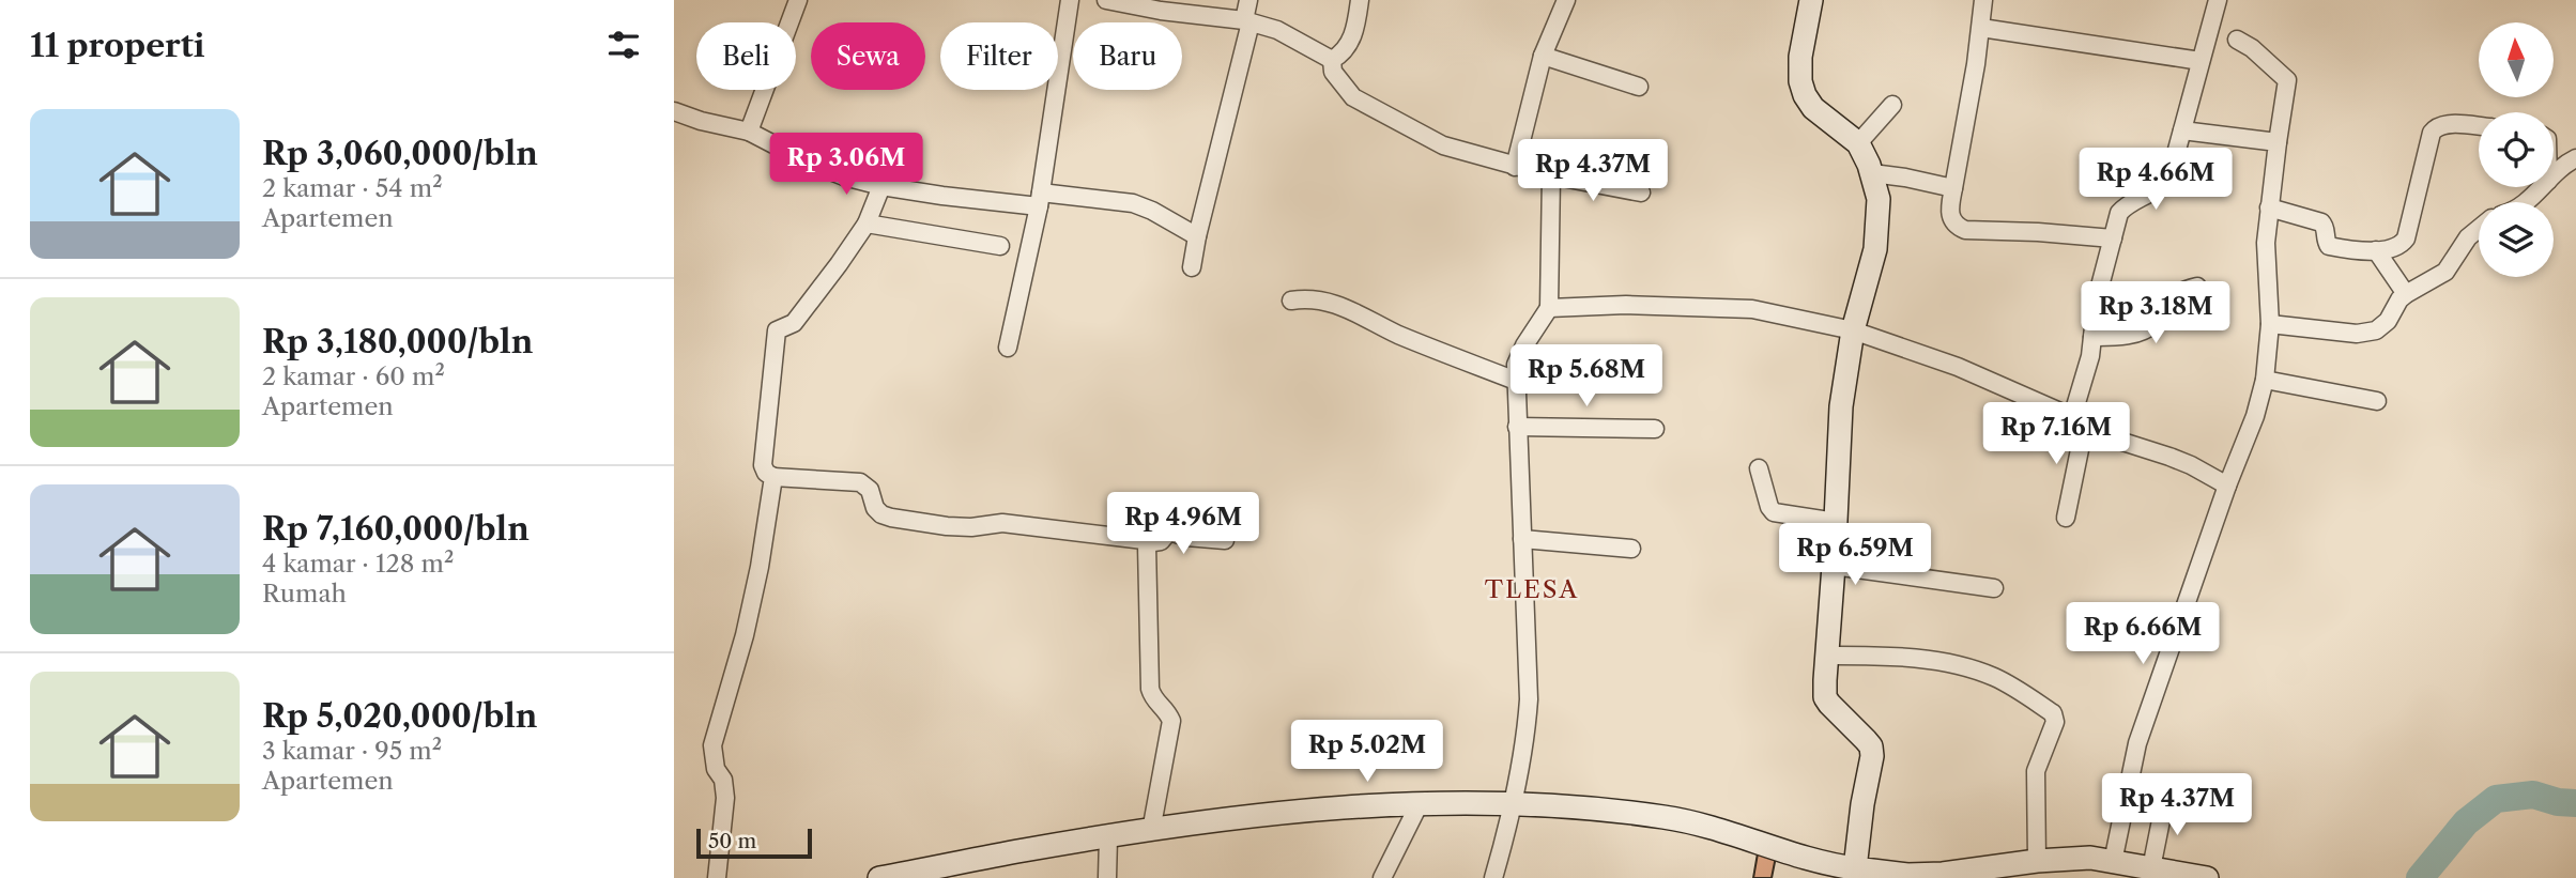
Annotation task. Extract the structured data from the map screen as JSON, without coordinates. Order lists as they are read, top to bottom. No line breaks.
{"districts":["TLESA"],"scale_bar":"50 m","north":"top","page":{"heading":"11 properti","chip":["Beli","Sewa","Filter","Baru"],"list":[{"name":"Rp 3,060,000/bln","note":"2 kamar · 54 m² · Apartemen"},{"name":"Rp 3,180,000/bln","note":"2 kamar · 60 m² · Apartemen"},{"name":"Rp 7,160,000/bln","note":"4 kamar · 128 m² · Rumah"},{"name":"Rp 5,020,000/bln","note":"3 kamar · 95 m² · Apartemen"}],"price":["Rp 3.06M","Rp 4.37M","Rp 4.66M","Rp 3.18M","Rp 5.68M","Rp 7.16M","Rp 4.96M","Rp 6.59M","Rp 6.66M","Rp 5.02M","Rp 4.37M"],"scale":"50 m"}}
